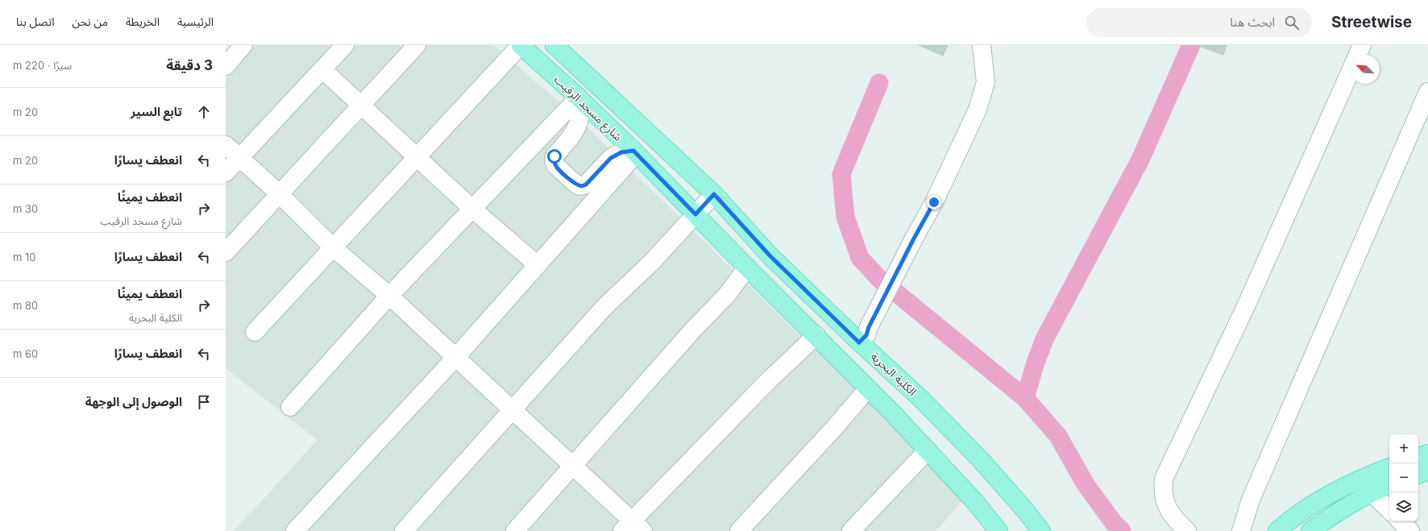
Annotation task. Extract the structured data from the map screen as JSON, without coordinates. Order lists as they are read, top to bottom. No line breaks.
{"streets":{"main road":["شارع مسجد الرقيب","الكلية البحرية"]},"crossings":[["شارع مسجد الرقيب","الكلية البحرية"]],"north":"top left","page":{"header":"Streetwise","search":"ابحث هنا","nav":["الرئيسية","الخريطة","من نحن","اتصل بنا"],"heading":["3 دقيقة","سيرًا · 220 m"],"list":[["تابع السير","20 m"],["انعطف يسارًا","20 m"],["انعطف يمينًا","شارع مسجد الرقيب","30 m"],["انعطف يسارًا","10 m"],["انعطف يمينًا","الكلية البحرية","80 m"],["انعطف يسارًا","60 m"],"الوصول إلى الوجهة"],"map_buttons":["+","−"]}}
